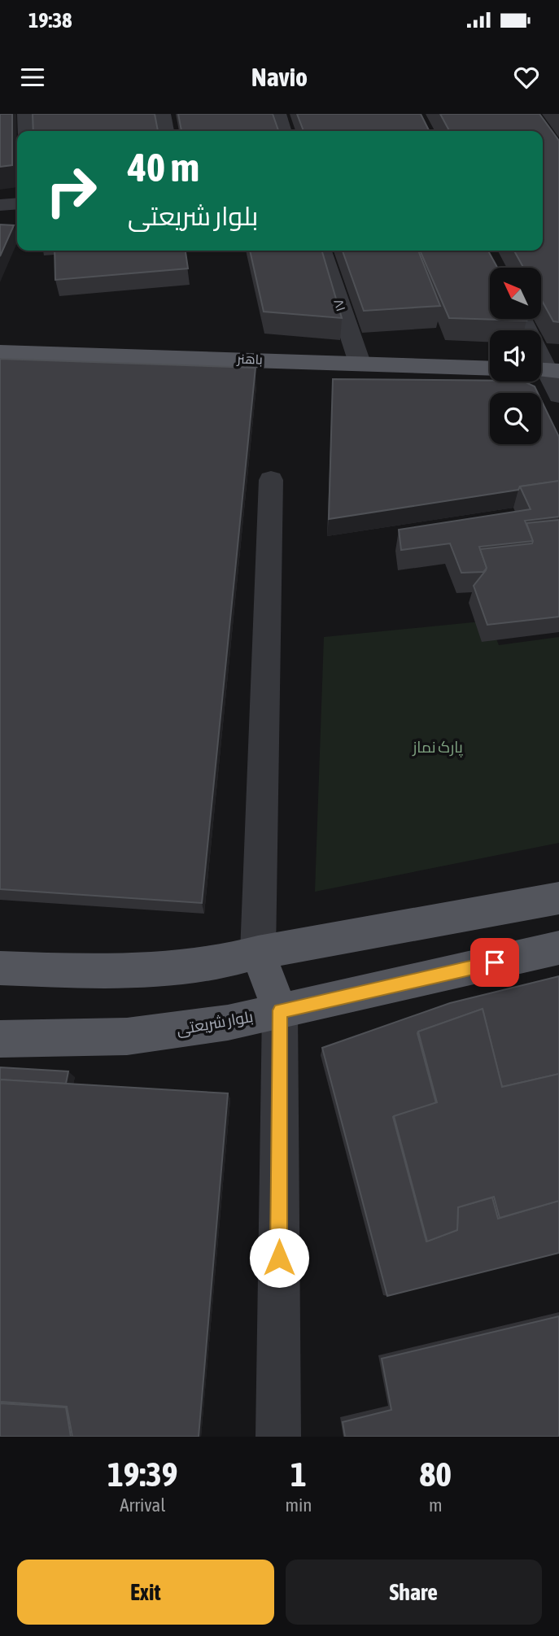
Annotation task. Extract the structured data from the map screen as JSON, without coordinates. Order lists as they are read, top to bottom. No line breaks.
{"streets":{"main road":["باهنر","بلوار شریعتی"],"street":["۸۱"]},"crossings":[["۸۱","باهنر"]],"parks":["پارک نماز"],"north":"top left","page":{"status":"19:38","header":"Navio","turn":["40 m","بلوار شریعتی"],"eta":["19:39","Arrival","1","min","80","m"],"buttons":["Exit","Share"]}}
